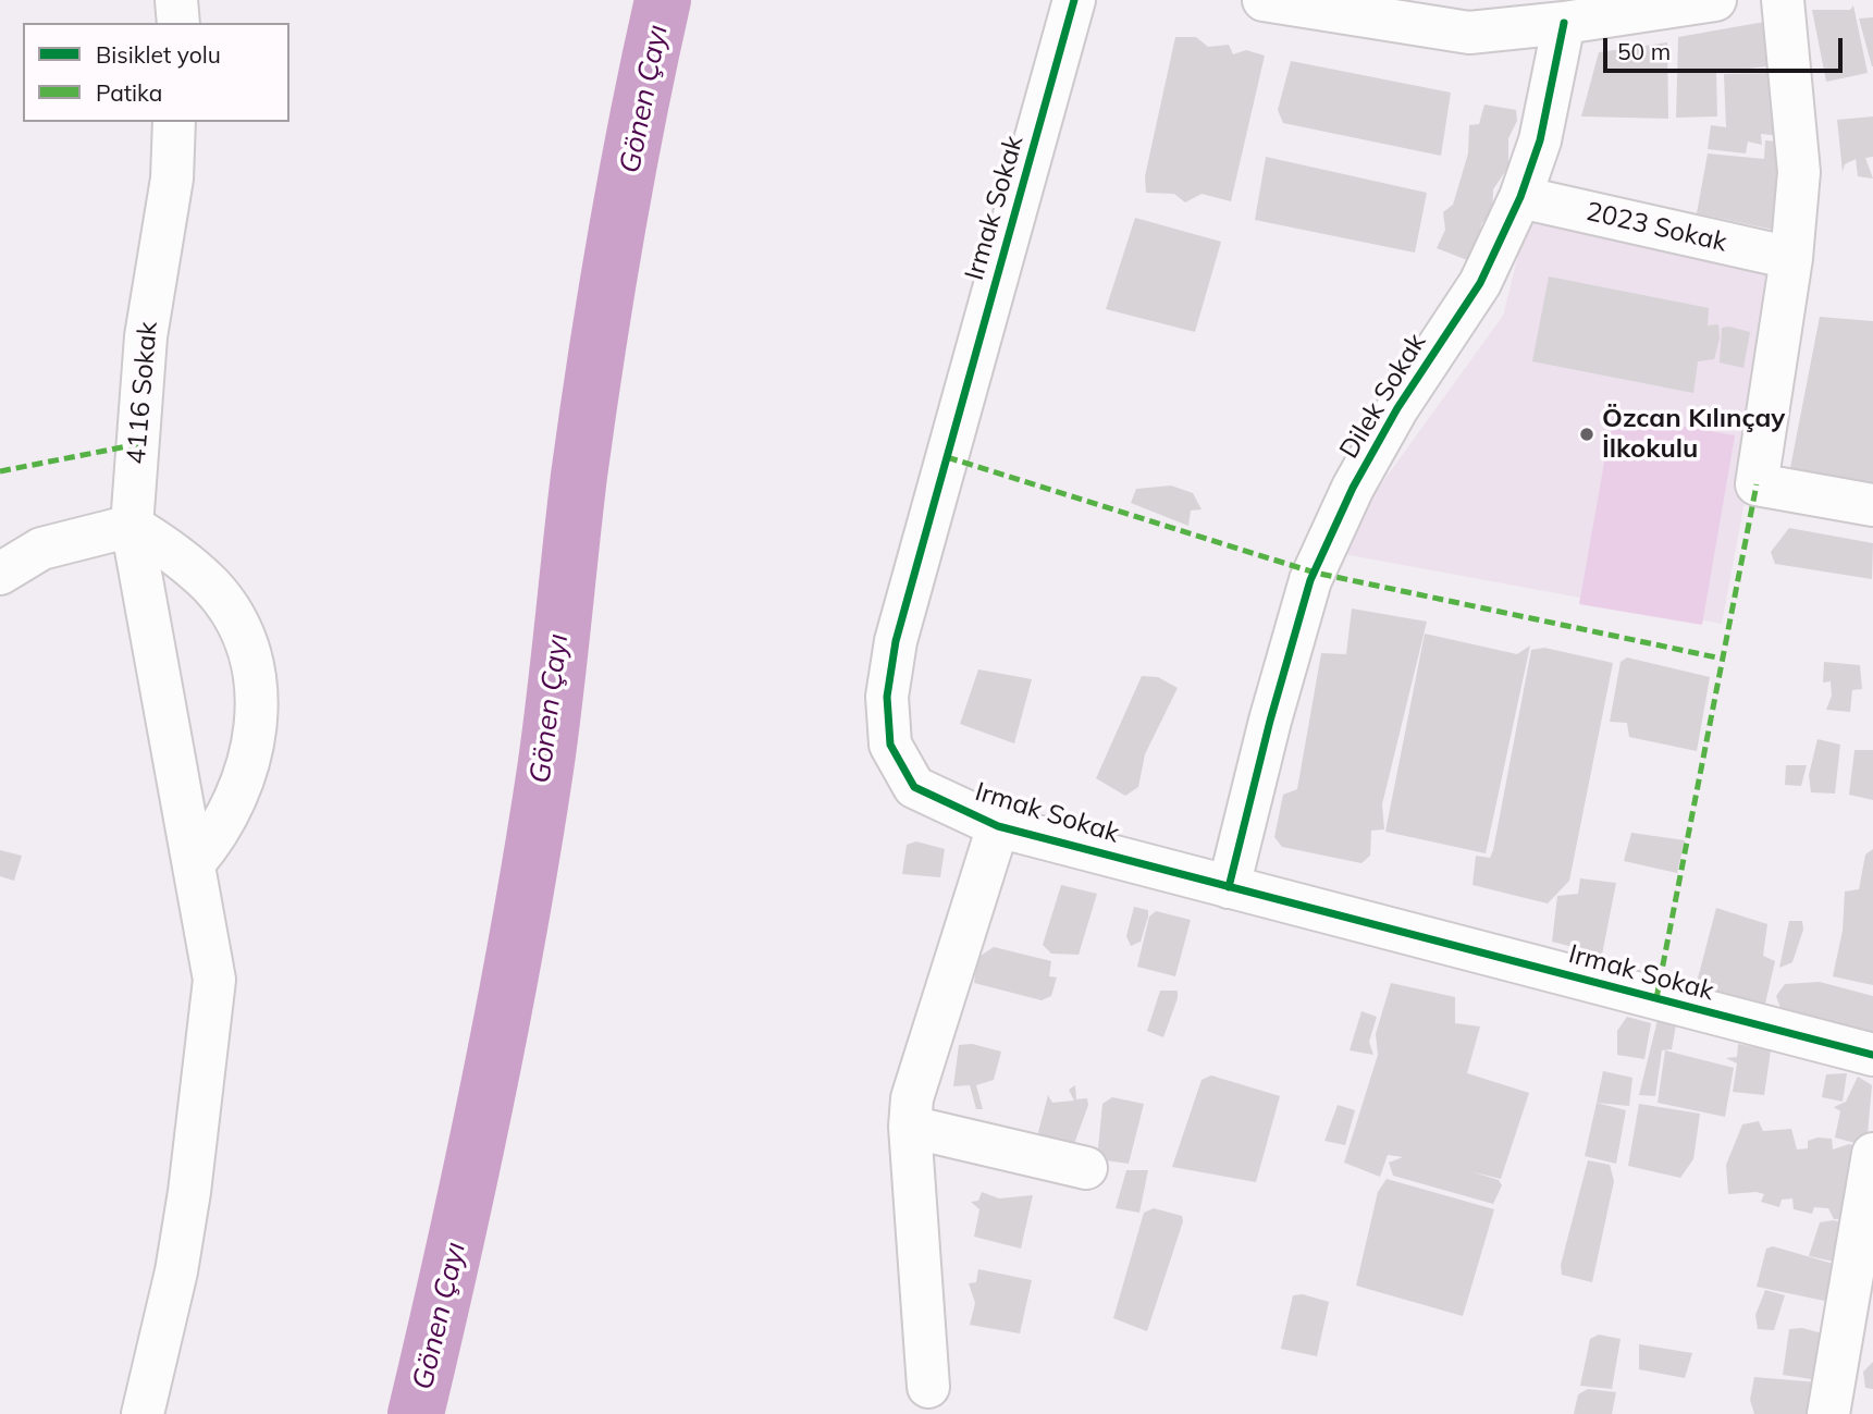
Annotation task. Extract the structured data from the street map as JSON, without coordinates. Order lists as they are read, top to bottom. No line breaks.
{"streets":{"street":["Irmak Sokak","2023 Sokak","4116 Sokak","Dilek Sokak"]},"crossings":[["Irmak Sokak","Dilek Sokak"],["2023 Sokak","Dilek Sokak"]],"water":["Gönen Çayı"],"places":["Özcan Kılınçay İlkokulu"],"legend":["Bisiklet yolu","Patika"],"scale_bar":"50 m"}
